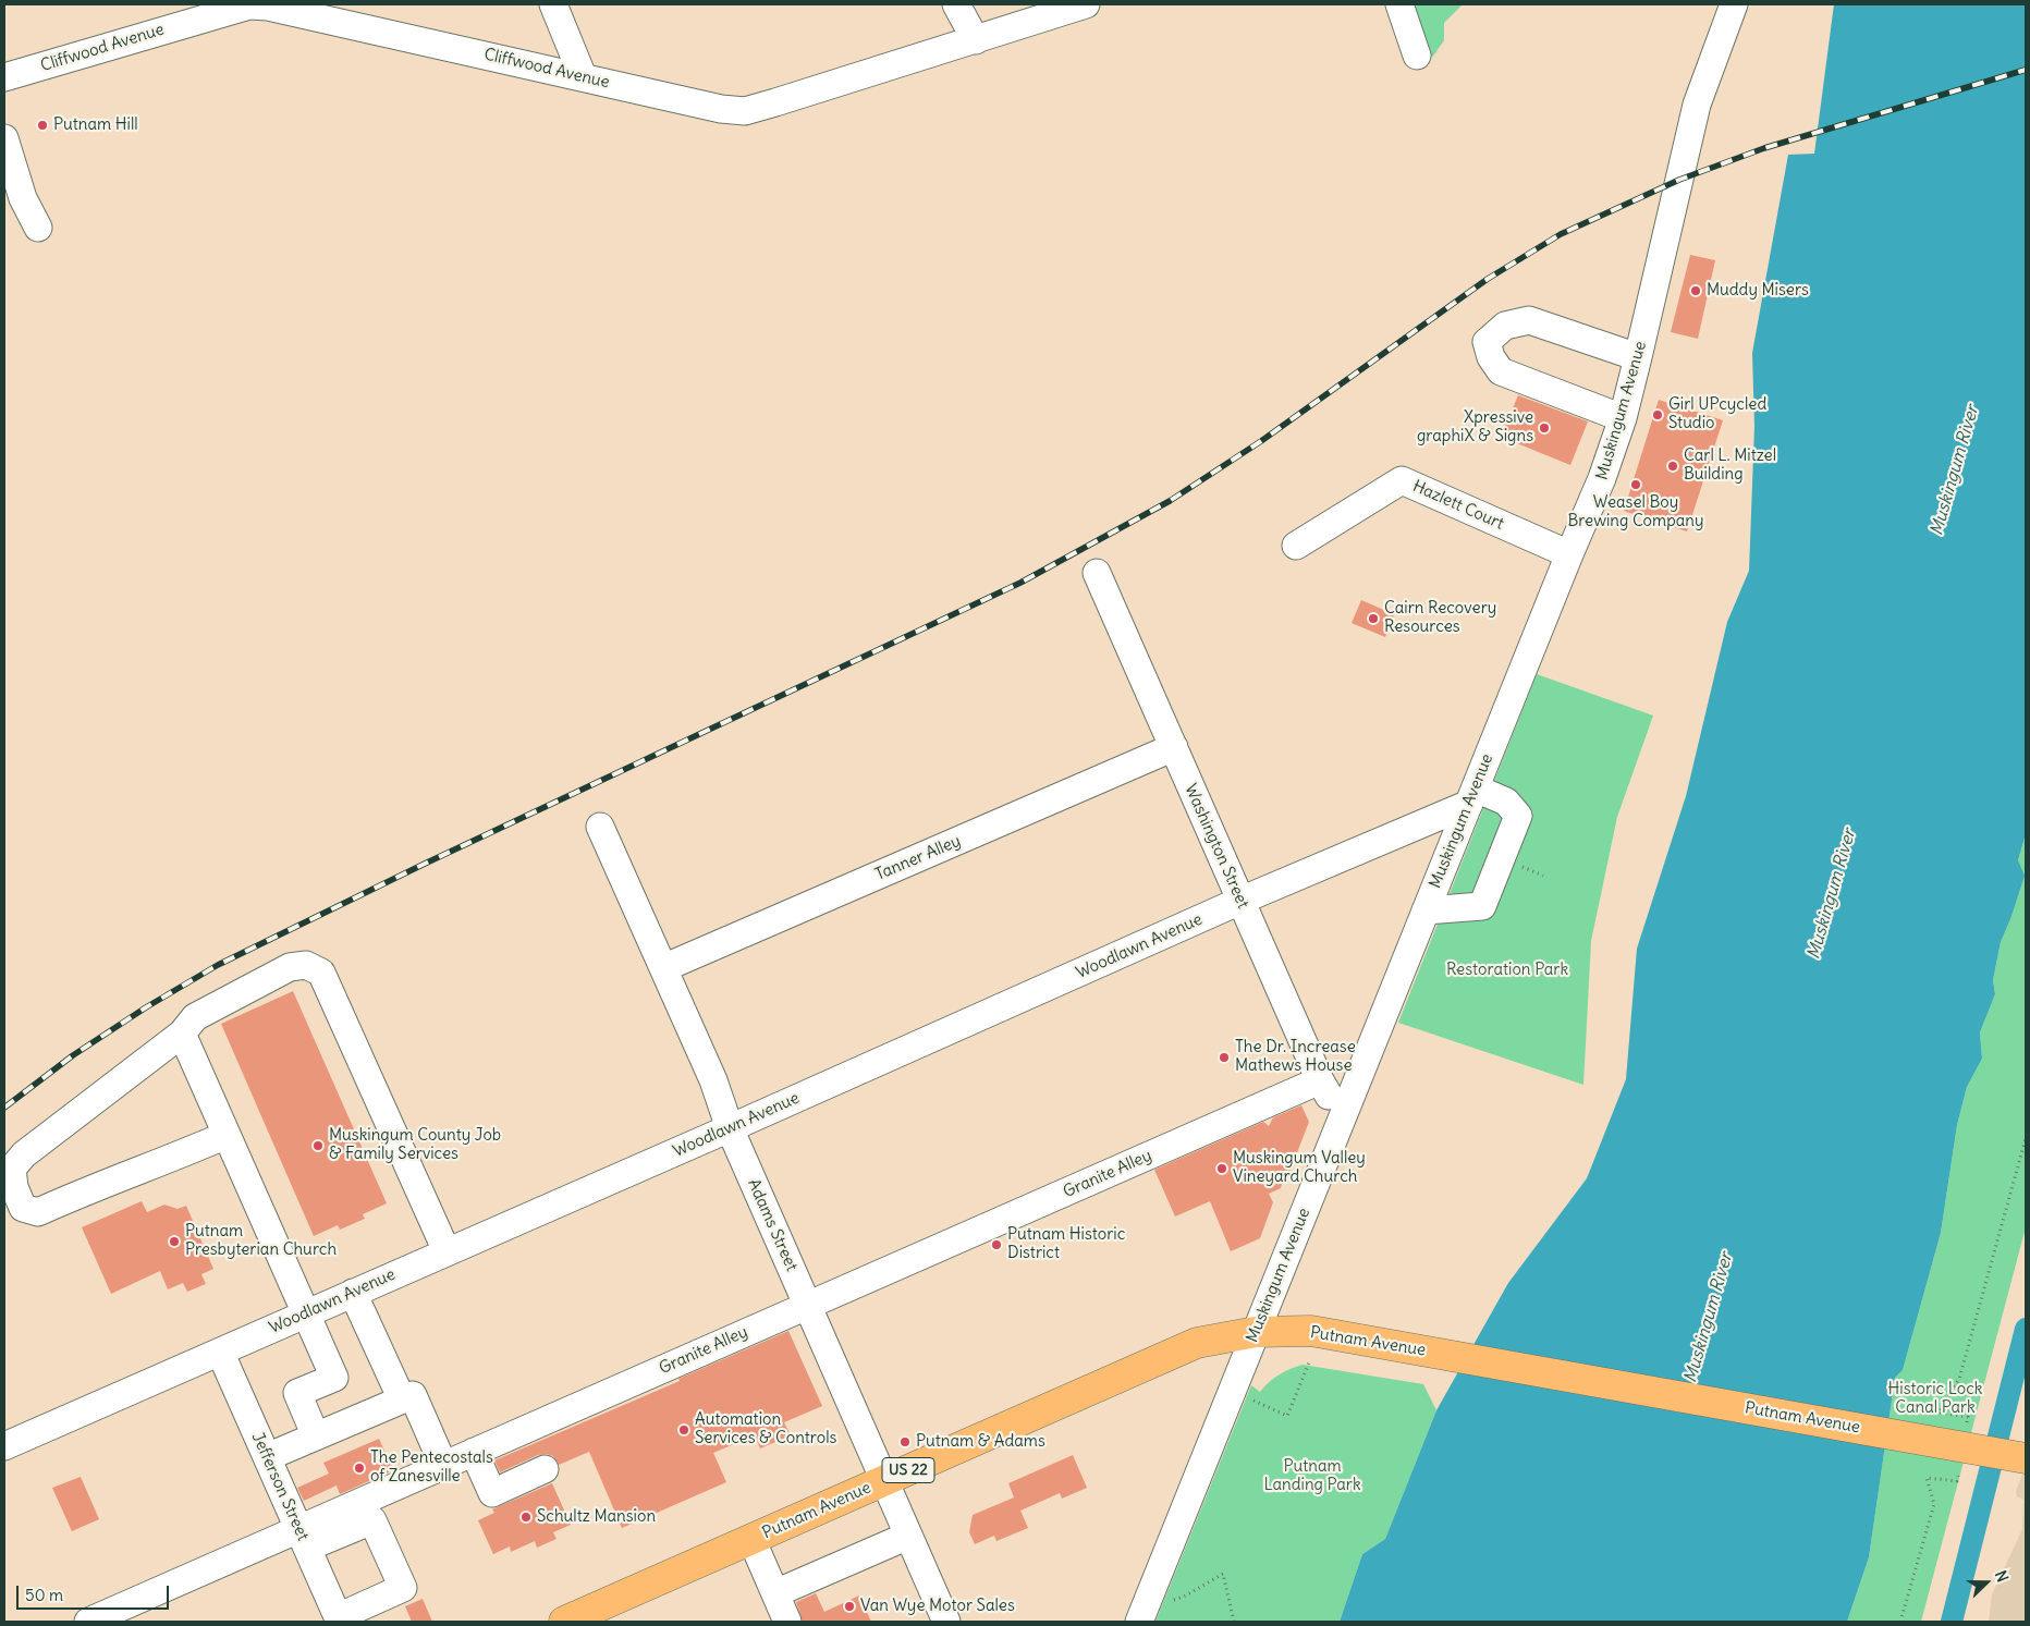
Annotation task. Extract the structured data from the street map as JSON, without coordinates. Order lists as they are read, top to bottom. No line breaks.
{"streets":{"main road":["Putnam Avenue","US 22"],"street":["Cliffwood Avenue","Muskingum Avenue","Hazlett Court","Washington Street","Tanner Alley","Woodlawn Avenue","Granite Alley","Adams Street","Jefferson Street"]},"crossings":[["Muskingum Avenue","Hazlett Court"],["Muskingum Avenue","Washington Street"],["Muskingum Avenue","Woodlawn Avenue"],["Muskingum Avenue","Putnam Avenue"],["Washington Street","Tanner Alley"],["Washington Street","Woodlawn Avenue"],["Washington Street","Granite Alley"],["Tanner Alley","Adams Street"],["Woodlawn Avenue","Adams Street"],["Woodlawn Avenue","Jefferson Street"],["Granite Alley","Adams Street"],["Granite Alley","Jefferson Street"],["Adams Street","Putnam Avenue"]],"water":["Muskingum River"],"parks":["Restoration Park","Historic Lock Canal Park","Putnam Landing Park"],"places":["Putnam Hill","Muddy Misers","Girl UPcycled Studio","Xpressive graphiX & Signs","Carl L. Mitzel Building","Weasel Boy Brewing Company","Cairn Recovery Resources","The Dr. Increase Mathews House","Muskingum County Job & Family Services","Muskingum Valley Vineyard Church","Putnam Presbyterian Church","Putnam Historic District","Automation Services & Controls","Putnam & Adams","The Pentecostals of Zanesville","Schultz Mansion","Van Wye Motor Sales"],"scale_bar":"50 m","north":"right"}
